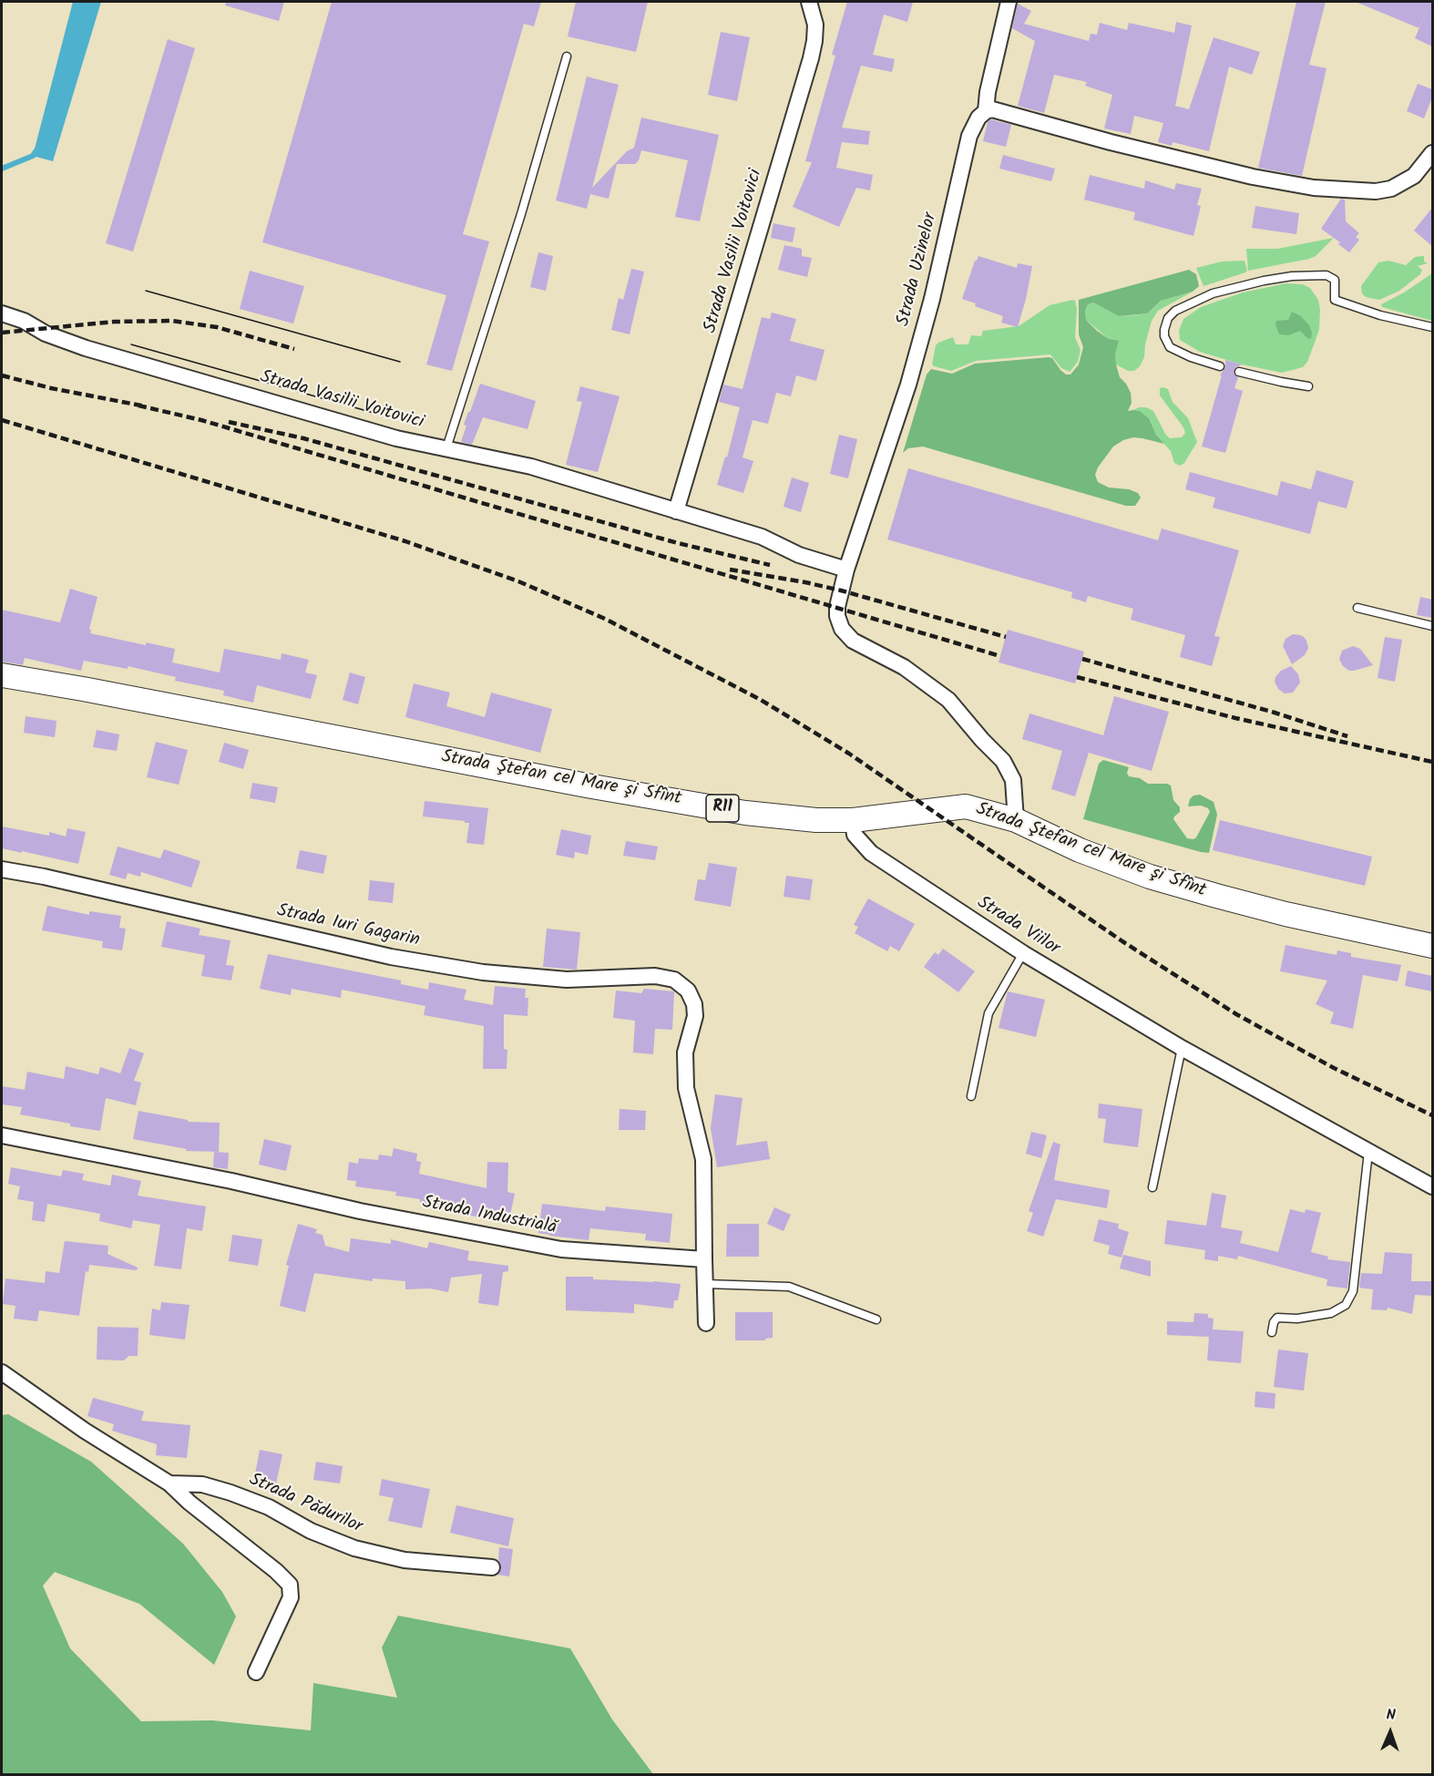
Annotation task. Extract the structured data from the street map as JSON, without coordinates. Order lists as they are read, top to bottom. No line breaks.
{"streets":{"main road":["Strada Ştefan cel Mare şi Sfînt","R11"],"street":["Strada Vasilii Voitovici","Strada Uzinelor","Strada Iuri Gagarin","Strada Viilor","Strada Industrială","Strada Pădurilor"]},"crossings":[["Strada Vasilii Voitovici","Strada Uzinelor"],["Strada Uzinelor","Strada Ştefan cel Mare şi Sfînt"],["Strada Ştefan cel Mare şi Sfînt","Strada Viilor"],["Strada Iuri Gagarin","Strada Industrială"]],"north":"top"}
